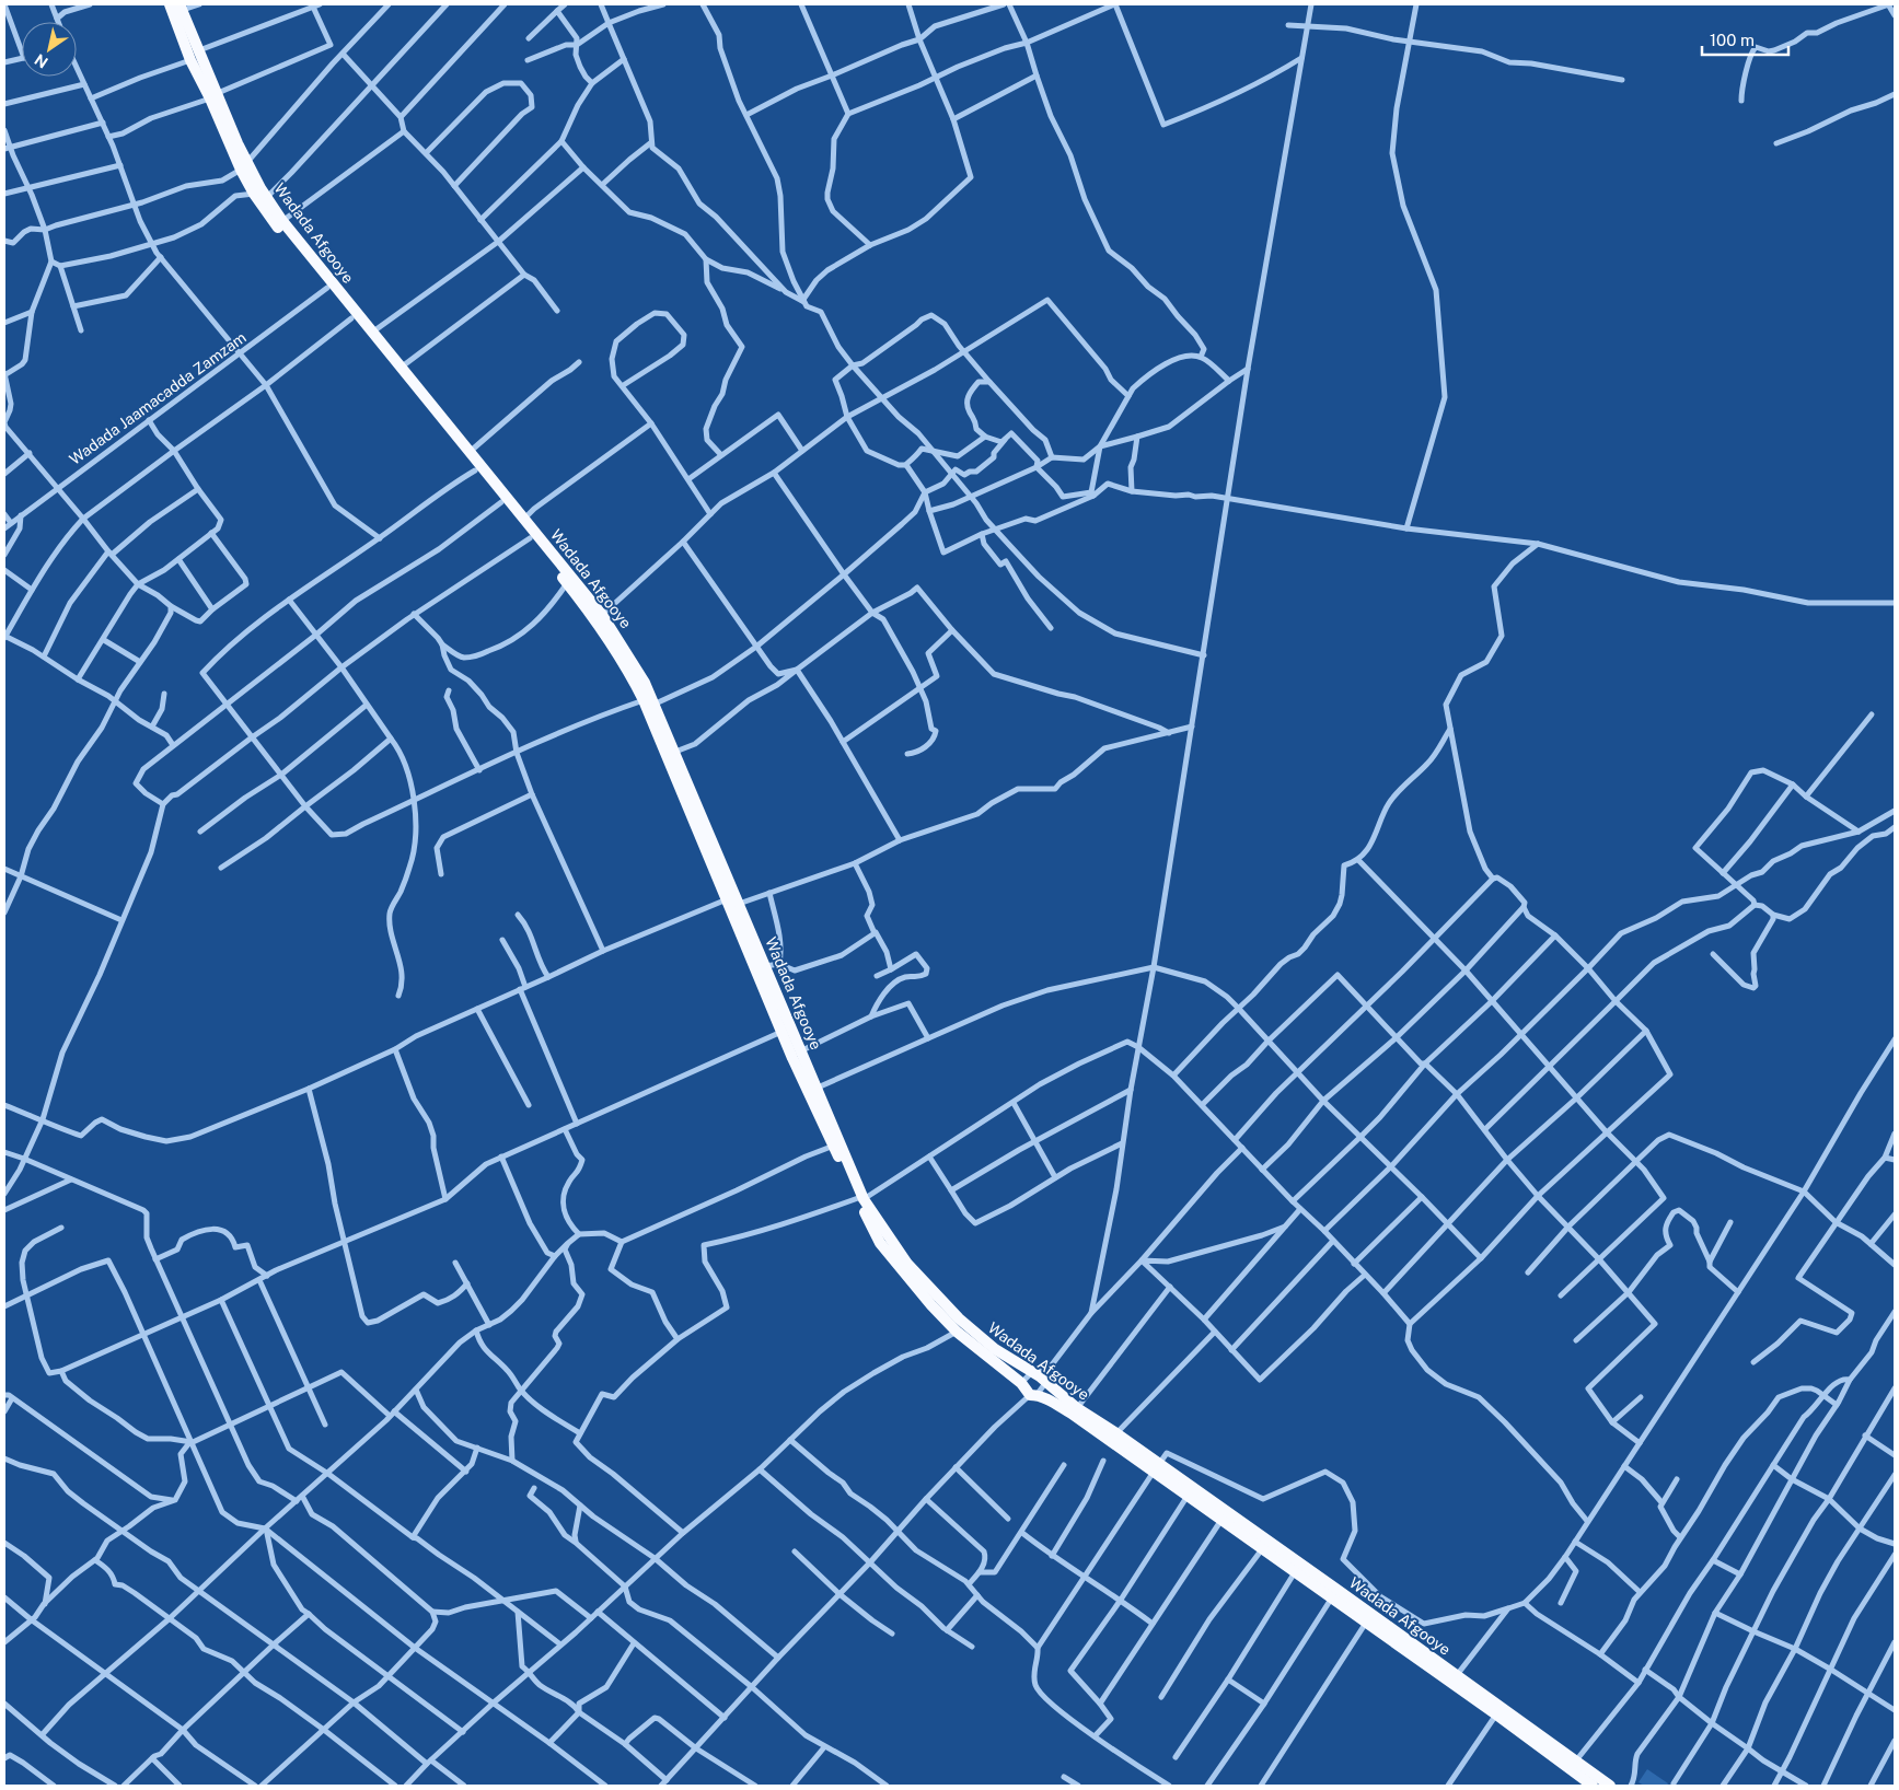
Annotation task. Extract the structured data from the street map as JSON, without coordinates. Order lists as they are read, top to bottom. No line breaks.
{"streets":{"highway":["Wadada Afgooye"],"street":["Wadada Jaamacadda Zamzam"]},"crossings":[["Wadada Afgooye","Wadada Jaamacadda Zamzam"]],"scale_bar":"100 m","north":"bottom left"}
